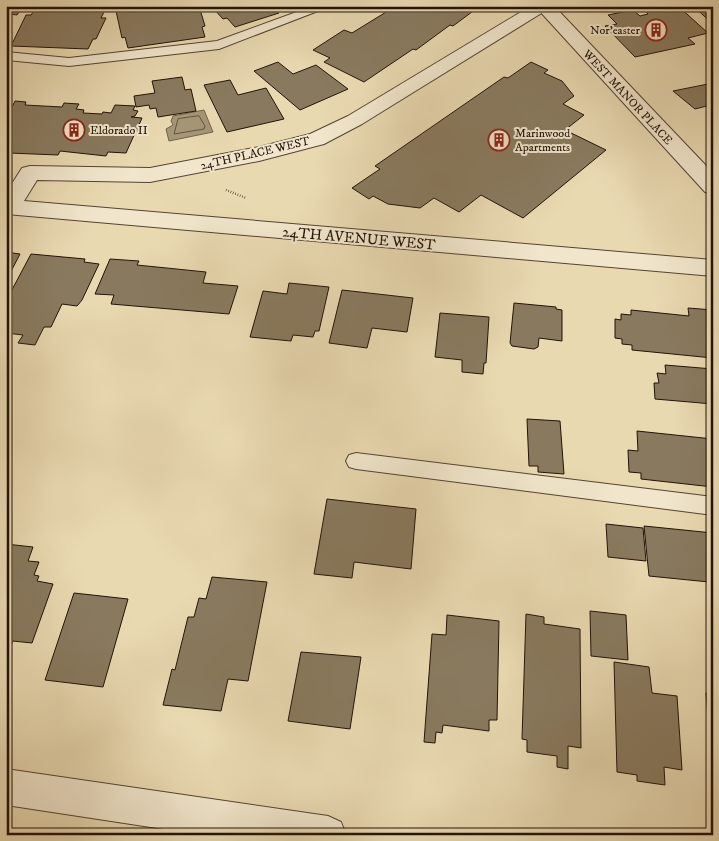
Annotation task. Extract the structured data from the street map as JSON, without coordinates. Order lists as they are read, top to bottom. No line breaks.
{"streets":{"street":["WEST MANOR PLACE","24TH PLACE WEST","24TH AVENUE WEST"]},"crossings":[["WEST MANOR PLACE","24TH PLACE WEST"]],"places":{"building":["Nor'easter","Eldorado II","Marinwood Apartments"]}}
